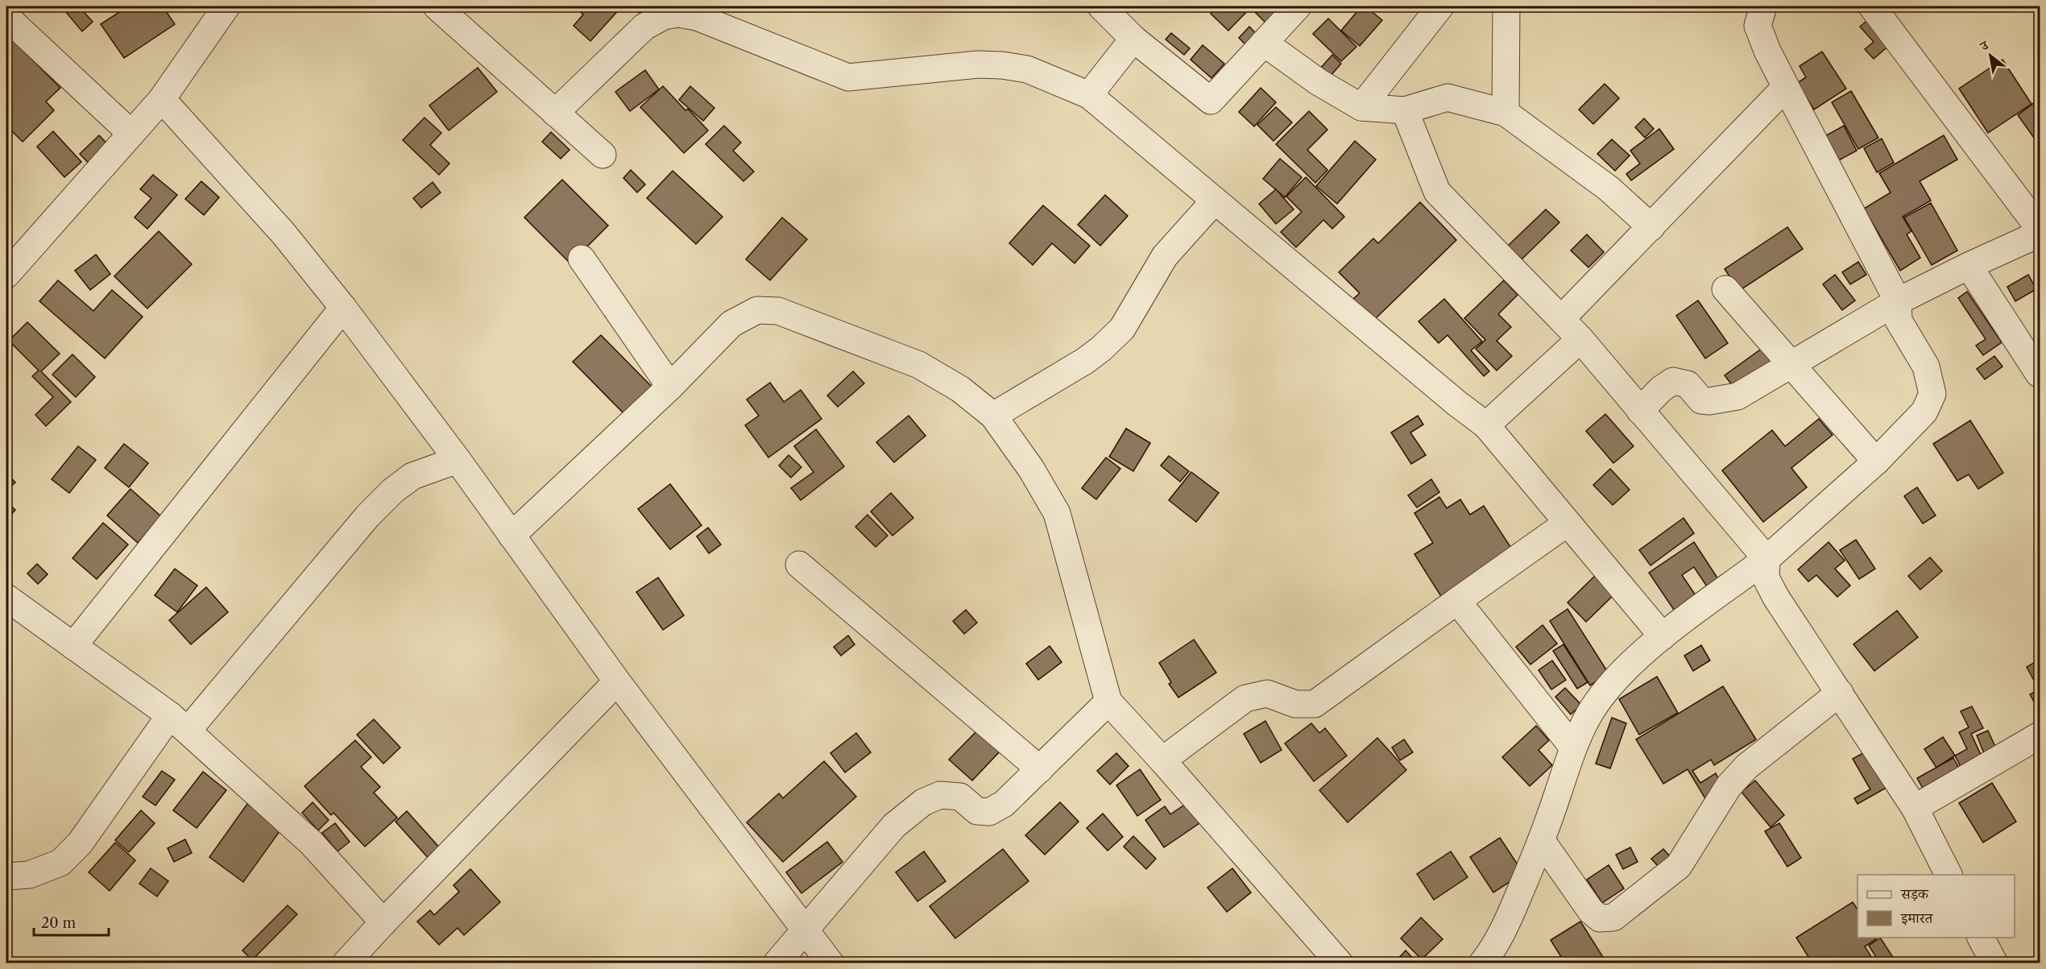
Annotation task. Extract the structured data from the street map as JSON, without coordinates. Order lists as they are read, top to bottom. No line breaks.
{"legend":["सड़क","इमारत"],"scale_bar":"20 m","north":"top left"}
